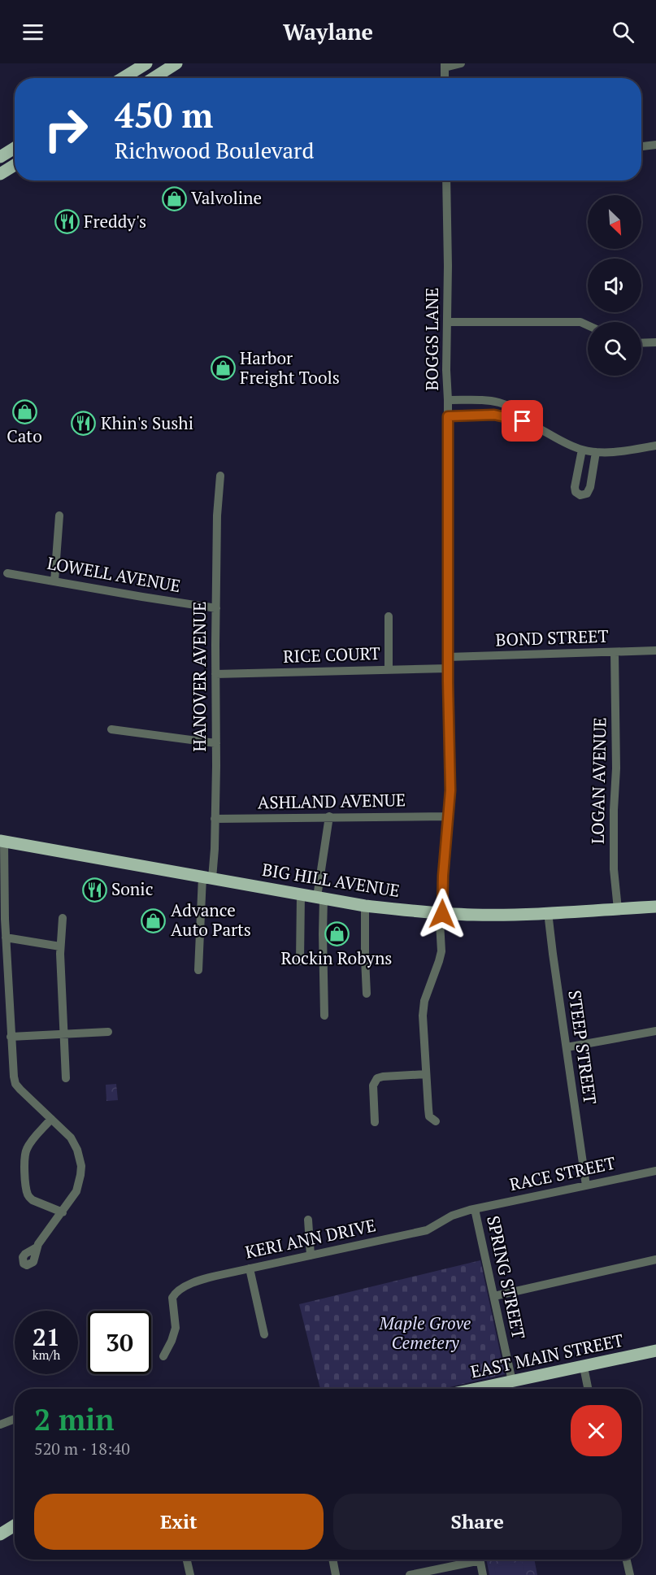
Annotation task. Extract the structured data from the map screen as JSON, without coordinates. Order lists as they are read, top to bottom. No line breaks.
{"streets":{"main road":["BIG HILL AVENUE","EAST MAIN STREET"],"street":["BOGGS LANE","LOWELL AVENUE","BOND STREET","RICE COURT","HANOVER AVENUE","LOGAN AVENUE","ASHLAND AVENUE","STEEP STREET","RACE STREET","KERI ANN DRIVE","SPRING STREET"]},"crossings":[["BOGGS LANE","BOND STREET"],["BOGGS LANE","RICE COURT"],["BOGGS LANE","ASHLAND AVENUE"],["BOGGS LANE","BIG HILL AVENUE"],["LOWELL AVENUE","HANOVER AVENUE"],["BOND STREET","LOGAN AVENUE"],["RICE COURT","HANOVER AVENUE"],["HANOVER AVENUE","ASHLAND AVENUE"],["HANOVER AVENUE","BIG HILL AVENUE"],["LOGAN AVENUE","BIG HILL AVENUE"],["BIG HILL AVENUE","STEEP STREET"],["STEEP STREET","RACE STREET"],["RACE STREET","KERI ANN DRIVE"],["RACE STREET","SPRING STREET"],["KERI ANN DRIVE","SPRING STREET"],["SPRING STREET","EAST MAIN STREET"]],"parks":["Maple Grove Cemetery"],"places":{"shop":["Valvoline","Harbor Freight Tools","Cato","Advance Auto Parts","Rockin Robyns"],"restaurant":["Freddy's","Khin's Sushi","Sonic"]},"north":"bottom right","page":{"header":"Waylane","turn":["450 m","Richwood Boulevard"],"speed":"21 km/h","limit":"30","heading":["2 min","520 m · 18:40"],"buttons":["Exit","Share"]}}
